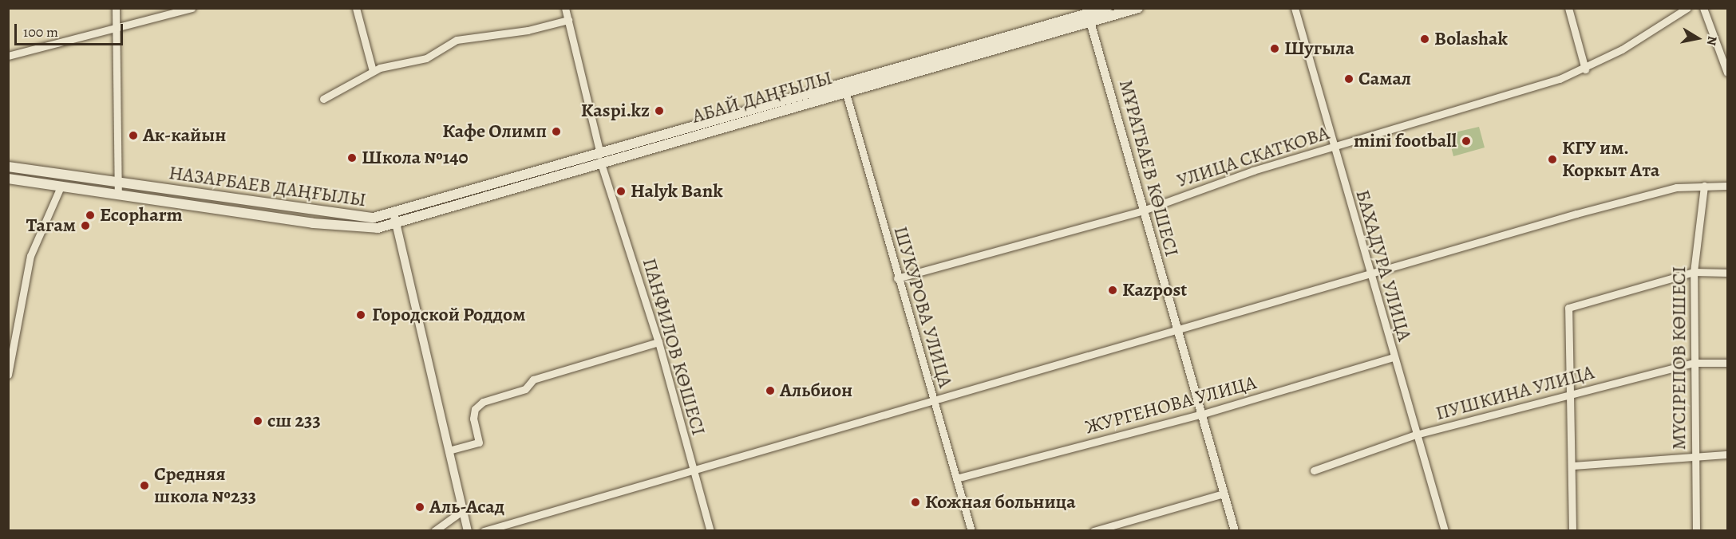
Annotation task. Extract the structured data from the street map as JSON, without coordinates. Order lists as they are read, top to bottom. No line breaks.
{"streets":{"main road":["АБАЙ ДАҢҒЫЛЫ","НАЗАРБАЕВ ДАҢҒЫЛЫ"],"street":["УЛИЦА СКАТКОВА","МҰРАТБАЕВ КӨШЕСІ","БАХАДУРА УЛИЦА","ШУКУРОВА УЛИЦА","ПАНФИЛОВ КӨШЕСІ","МҮСІРЕПОВ КӨШЕСІ","ПУШКИНА УЛИЦА","ЖУРГЕНОВА УЛИЦА"]},"crossings":[["АБАЙ ДАҢҒЫЛЫ","МҰРАТБАЕВ КӨШЕСІ"],["АБАЙ ДАҢҒЫЛЫ","НАЗАРБАЕВ ДАҢҒЫЛЫ"],["АБАЙ ДАҢҒЫЛЫ","ШУКУРОВА УЛИЦА"],["АБАЙ ДАҢҒЫЛЫ","ПАНФИЛОВ КӨШЕСІ"],["УЛИЦА СКАТКОВА","МҰРАТБАЕВ КӨШЕСІ"],["УЛИЦА СКАТКОВА","БАХАДУРА УЛИЦА"],["УЛИЦА СКАТКОВА","ШУКУРОВА УЛИЦА"],["МҰРАТБАЕВ КӨШЕСІ","ЖУРГЕНОВА УЛИЦА"],["НАЗАРБАЕВ ДАҢҒЫЛЫ","ПАНФИЛОВ КӨШЕСІ"],["БАХАДУРА УЛИЦА","ПУШКИНА УЛИЦА"],["БАХАДУРА УЛИЦА","ЖУРГЕНОВА УЛИЦА"],["ШУКУРОВА УЛИЦА","ЖУРГЕНОВА УЛИЦА"],["МҮСІРЕПОВ КӨШЕСІ","ПУШКИНА УЛИЦА"]],"places":["Bolashak","Шугыла","Самал","Kaspi.kz","Кафе Олимп","Ак-кайын","mini football","Школа №140","КГУ им. Коркыт Ата","Halyk Bank","Ecopharm","Тагам","Kazpost","Городской Роддом","Альбион","сш 233","Средняя школа №233","Кожная больница","Аль-Асад"],"scale_bar":"100 m","north":"right"}
